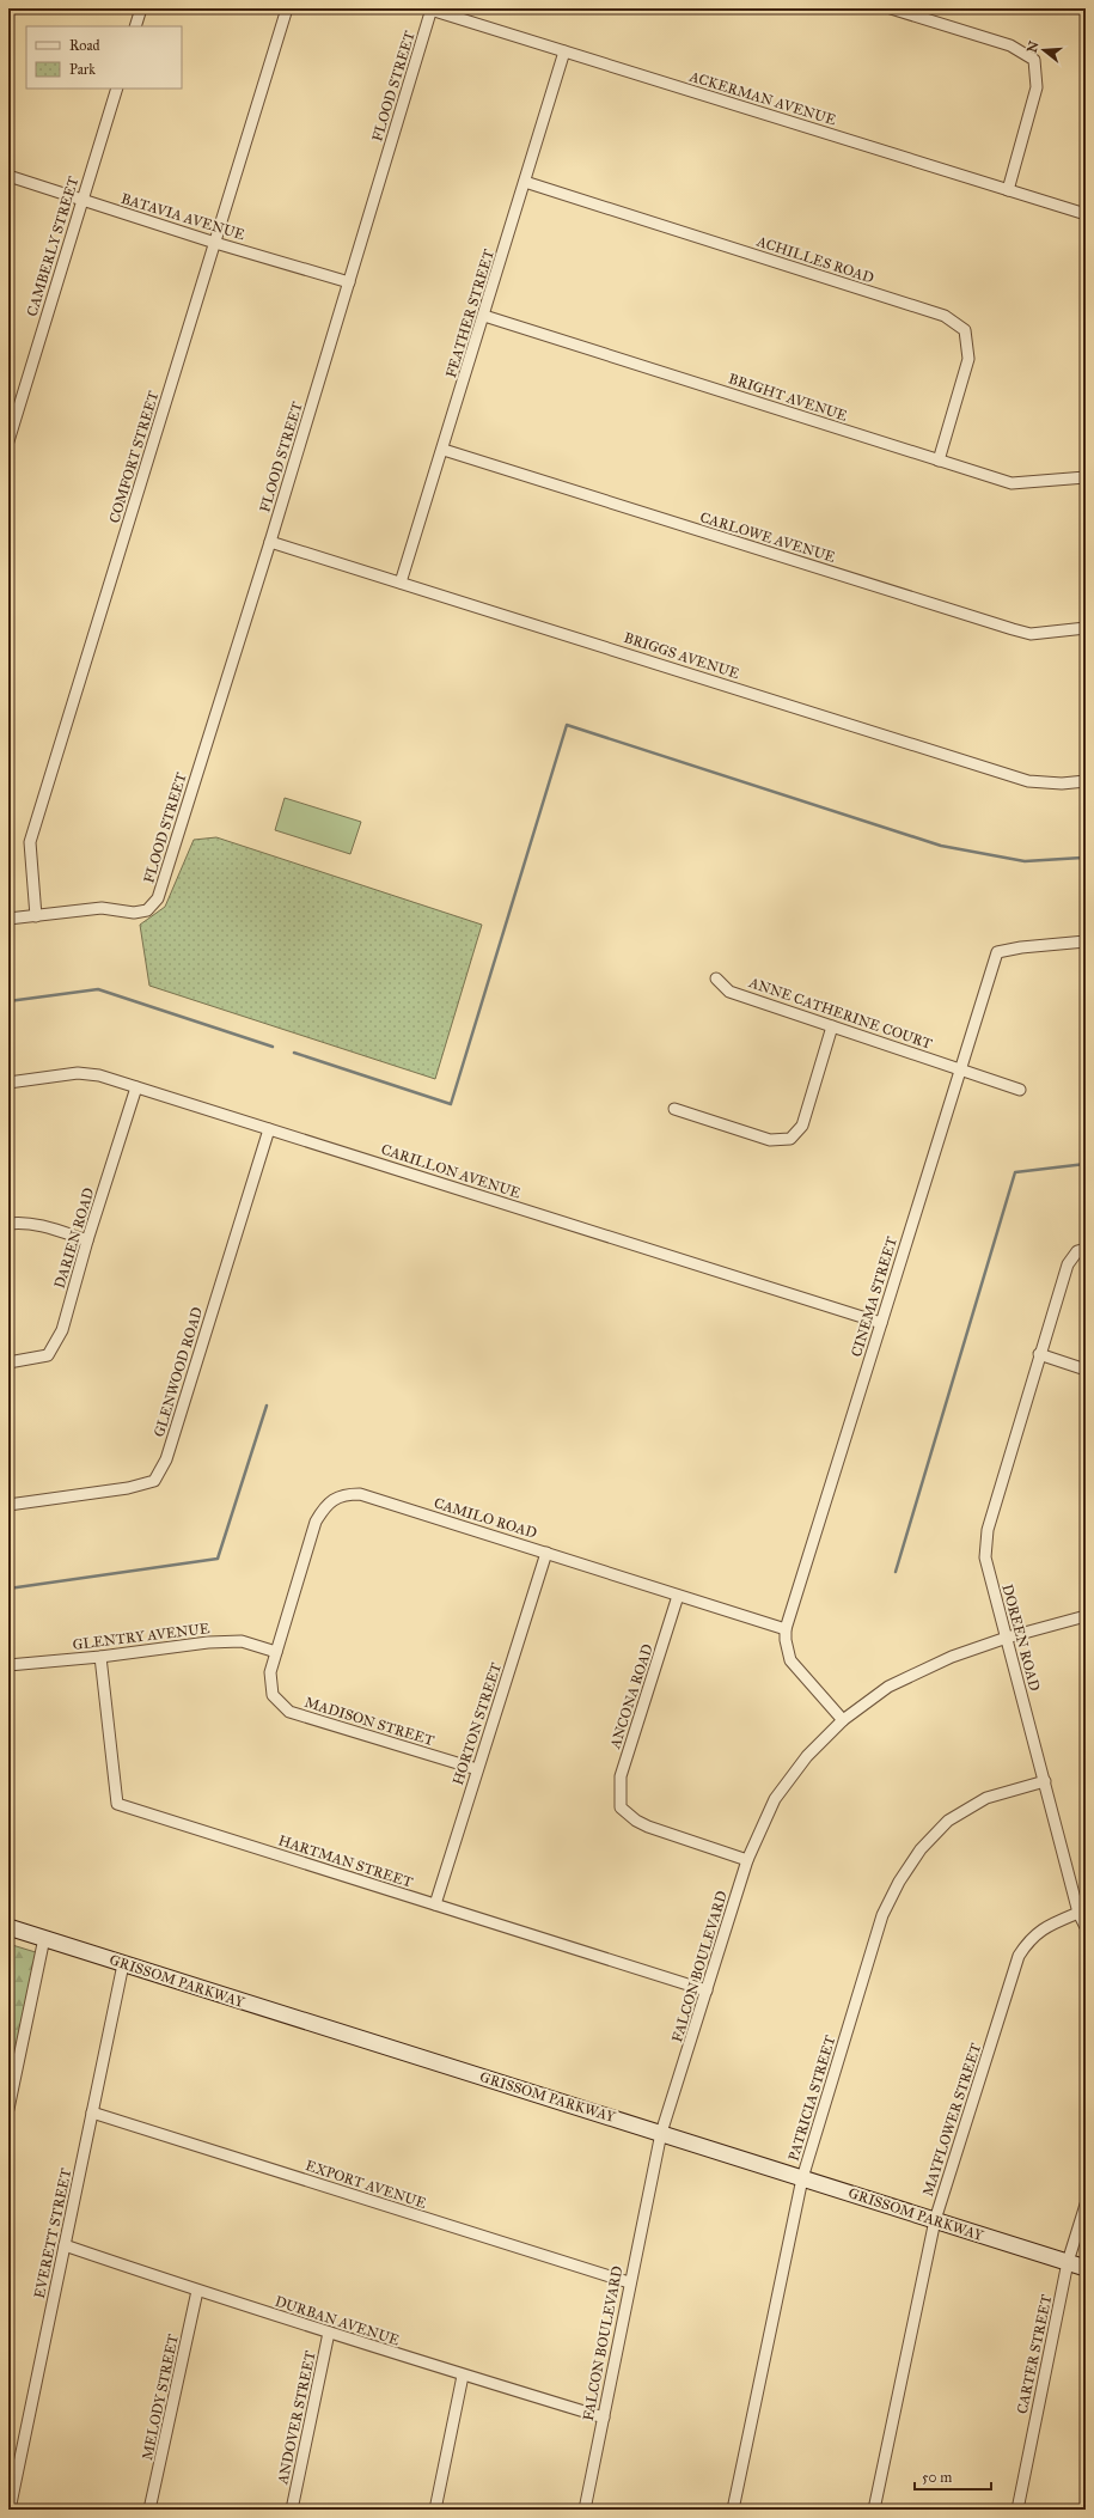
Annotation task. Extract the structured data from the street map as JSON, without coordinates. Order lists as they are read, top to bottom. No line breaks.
{"streets":{"main road":["GRISSOM PARKWAY"],"street":["FLOOD STREET","ACKERMAN AVENUE","BATAVIA AVENUE","CAMBERLY STREET","ACHILLES ROAD","FEATHER STREET","BRIGHT AVENUE","COMFORT STREET","CARLOWE AVENUE","BRIGGS AVENUE","ANNE CATHERINE COURT","CARILLON AVENUE","DARIEN ROAD","CINEMA STREET","GLENWOOD ROAD","CAMILO ROAD","GLENTRY AVENUE","DOREEN ROAD","ANCONA ROAD","MADISON STREET","HORTON STREET","HARTMAN STREET","FALCON BOULEVARD","PATRICIA STREET","MAYFLOWER STREET","EXPORT AVENUE","EVERETT STREET","DURBAN AVENUE","CARTER STREET","MELODY STREET","ANDOVER STREET"]},"crossings":[["FLOOD STREET","ACKERMAN AVENUE"],["FLOOD STREET","BATAVIA AVENUE"],["FLOOD STREET","COMFORT STREET"],["FLOOD STREET","BRIGGS AVENUE"],["ACKERMAN AVENUE","FEATHER STREET"],["BATAVIA AVENUE","CAMBERLY STREET"],["BATAVIA AVENUE","COMFORT STREET"],["ACHILLES ROAD","FEATHER STREET"],["ACHILLES ROAD","BRIGHT AVENUE"],["FEATHER STREET","BRIGHT AVENUE"],["FEATHER STREET","CARLOWE AVENUE"],["FEATHER STREET","BRIGGS AVENUE"],["ANNE CATHERINE COURT","CINEMA STREET"],["CARILLON AVENUE","DARIEN ROAD"],["CARILLON AVENUE","CINEMA STREET"],["CARILLON AVENUE","GLENWOOD ROAD"],["CINEMA STREET","CAMILO ROAD"],["CINEMA STREET","FALCON BOULEVARD"],["CAMILO ROAD","GLENTRY AVENUE"],["CAMILO ROAD","ANCONA ROAD"],["CAMILO ROAD","MADISON STREET"],["CAMILO ROAD","HORTON STREET"],["GLENTRY AVENUE","MADISON STREET"],["GLENTRY AVENUE","HARTMAN STREET"],["DOREEN ROAD","FALCON BOULEVARD"],["DOREEN ROAD","PATRICIA STREET"],["DOREEN ROAD","MAYFLOWER STREET"],["ANCONA ROAD","FALCON BOULEVARD"],["MADISON STREET","HORTON STREET"],["HORTON STREET","HARTMAN STREET"],["HARTMAN STREET","FALCON BOULEVARD"],["FALCON BOULEVARD","GRISSOM PARKWAY"],["FALCON BOULEVARD","EXPORT AVENUE"],["FALCON BOULEVARD","DURBAN AVENUE"],["GRISSOM PARKWAY","PATRICIA STREET"],["GRISSOM PARKWAY","MAYFLOWER STREET"],["GRISSOM PARKWAY","EVERETT STREET"],["GRISSOM PARKWAY","CARTER STREET"],["EXPORT AVENUE","EVERETT STREET"],["EVERETT STREET","DURBAN AVENUE"],["DURBAN AVENUE","MELODY STREET"],["DURBAN AVENUE","ANDOVER STREET"]],"legend":["Road","Park"],"scale_bar":"50 m","north":"left"}
